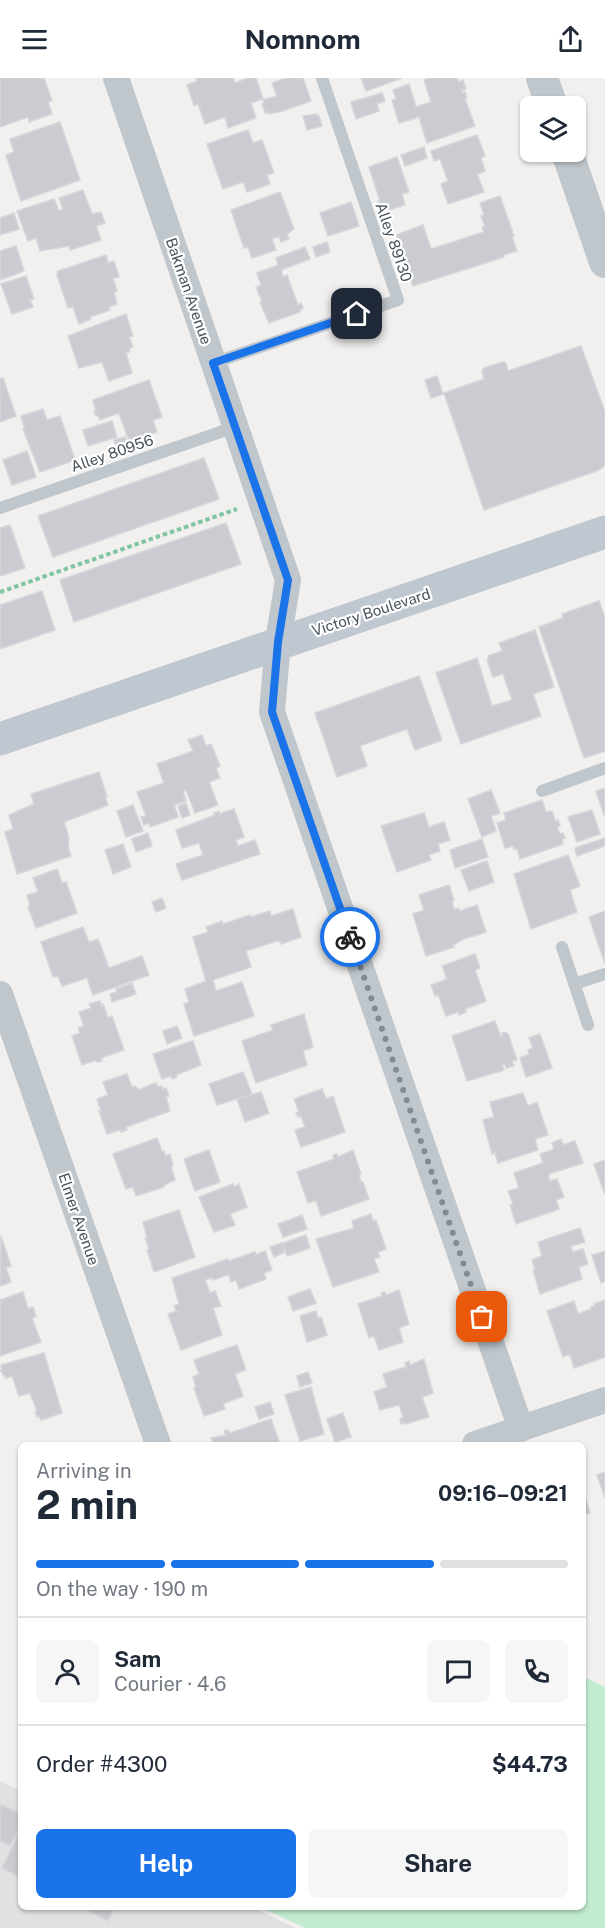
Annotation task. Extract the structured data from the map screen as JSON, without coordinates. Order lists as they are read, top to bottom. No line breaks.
{"streets":{"main road":["Victory Boulevard"],"street":["Bakman Avenue","Elmer Avenue"],"lane":["Alley 89130","Alley 80956"]},"crossings":[["Alley 89130","Bakman Avenue"],["Bakman Avenue","Alley 80956"],["Bakman Avenue","Victory Boulevard"]],"page":{"header":"Nomnom","heading":["2 min","Arriving in","09:16–09:21"],"panel":["Sam","Courier · 4.6","Order #4300","$44.73"],"bar":"On the way · 190 m","buttons":["Help","Share"]}}
